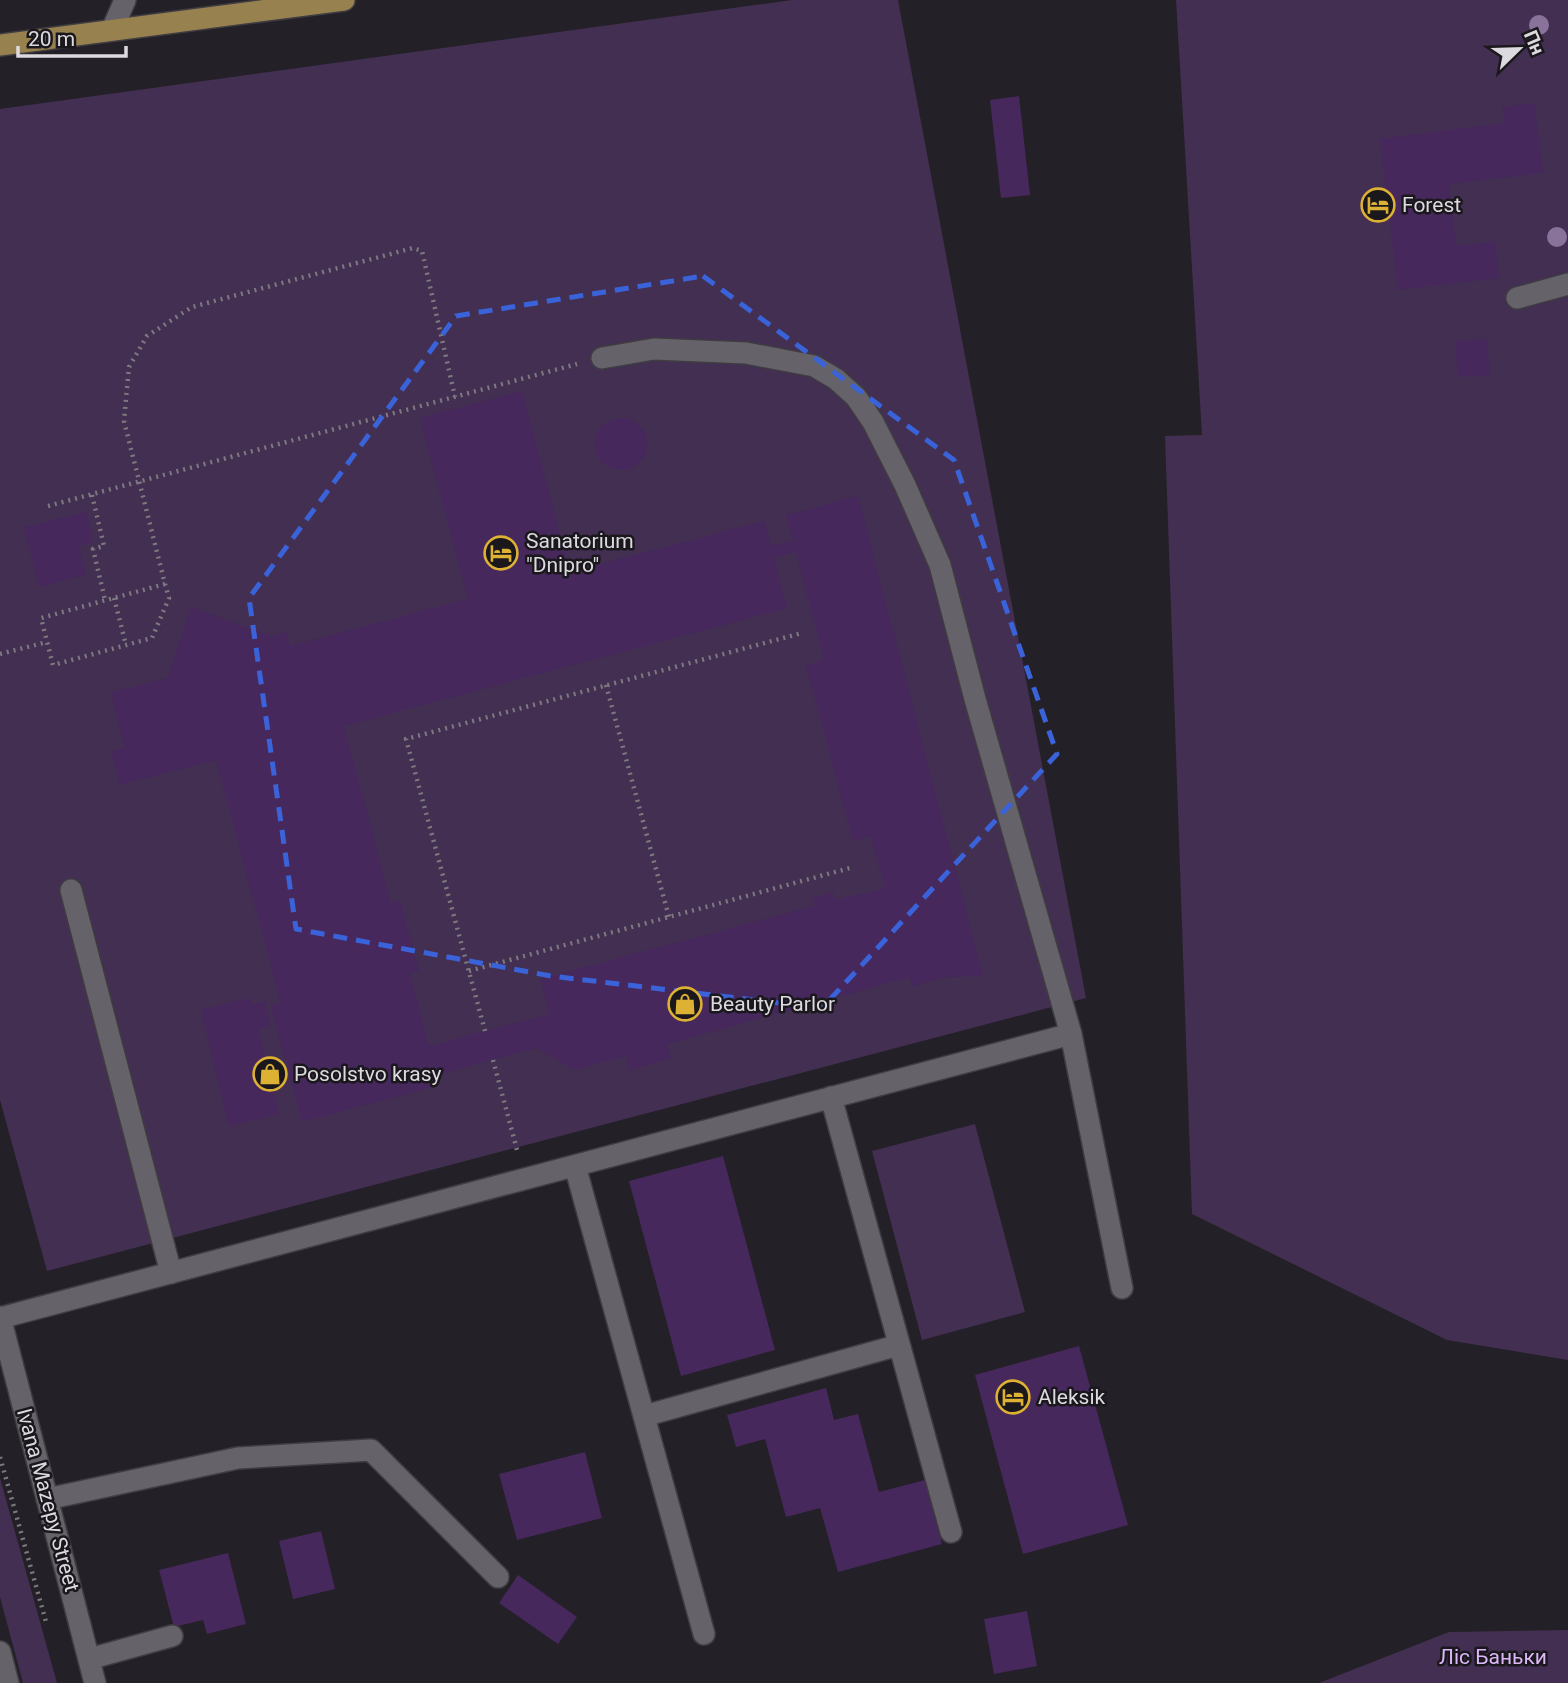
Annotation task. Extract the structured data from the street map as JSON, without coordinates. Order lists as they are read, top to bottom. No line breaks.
{"streets":{"street":["Ivana Mazepy Street"]},"parks":["Ліс Баньки"],"places":{"hotel":["Forest","Sanatorium \"Dnipro\"","Aleksik"],"shop":["Beauty Parlor","Posolstvo krasy"]},"scale_bar":"20 m","north":"top right"}
